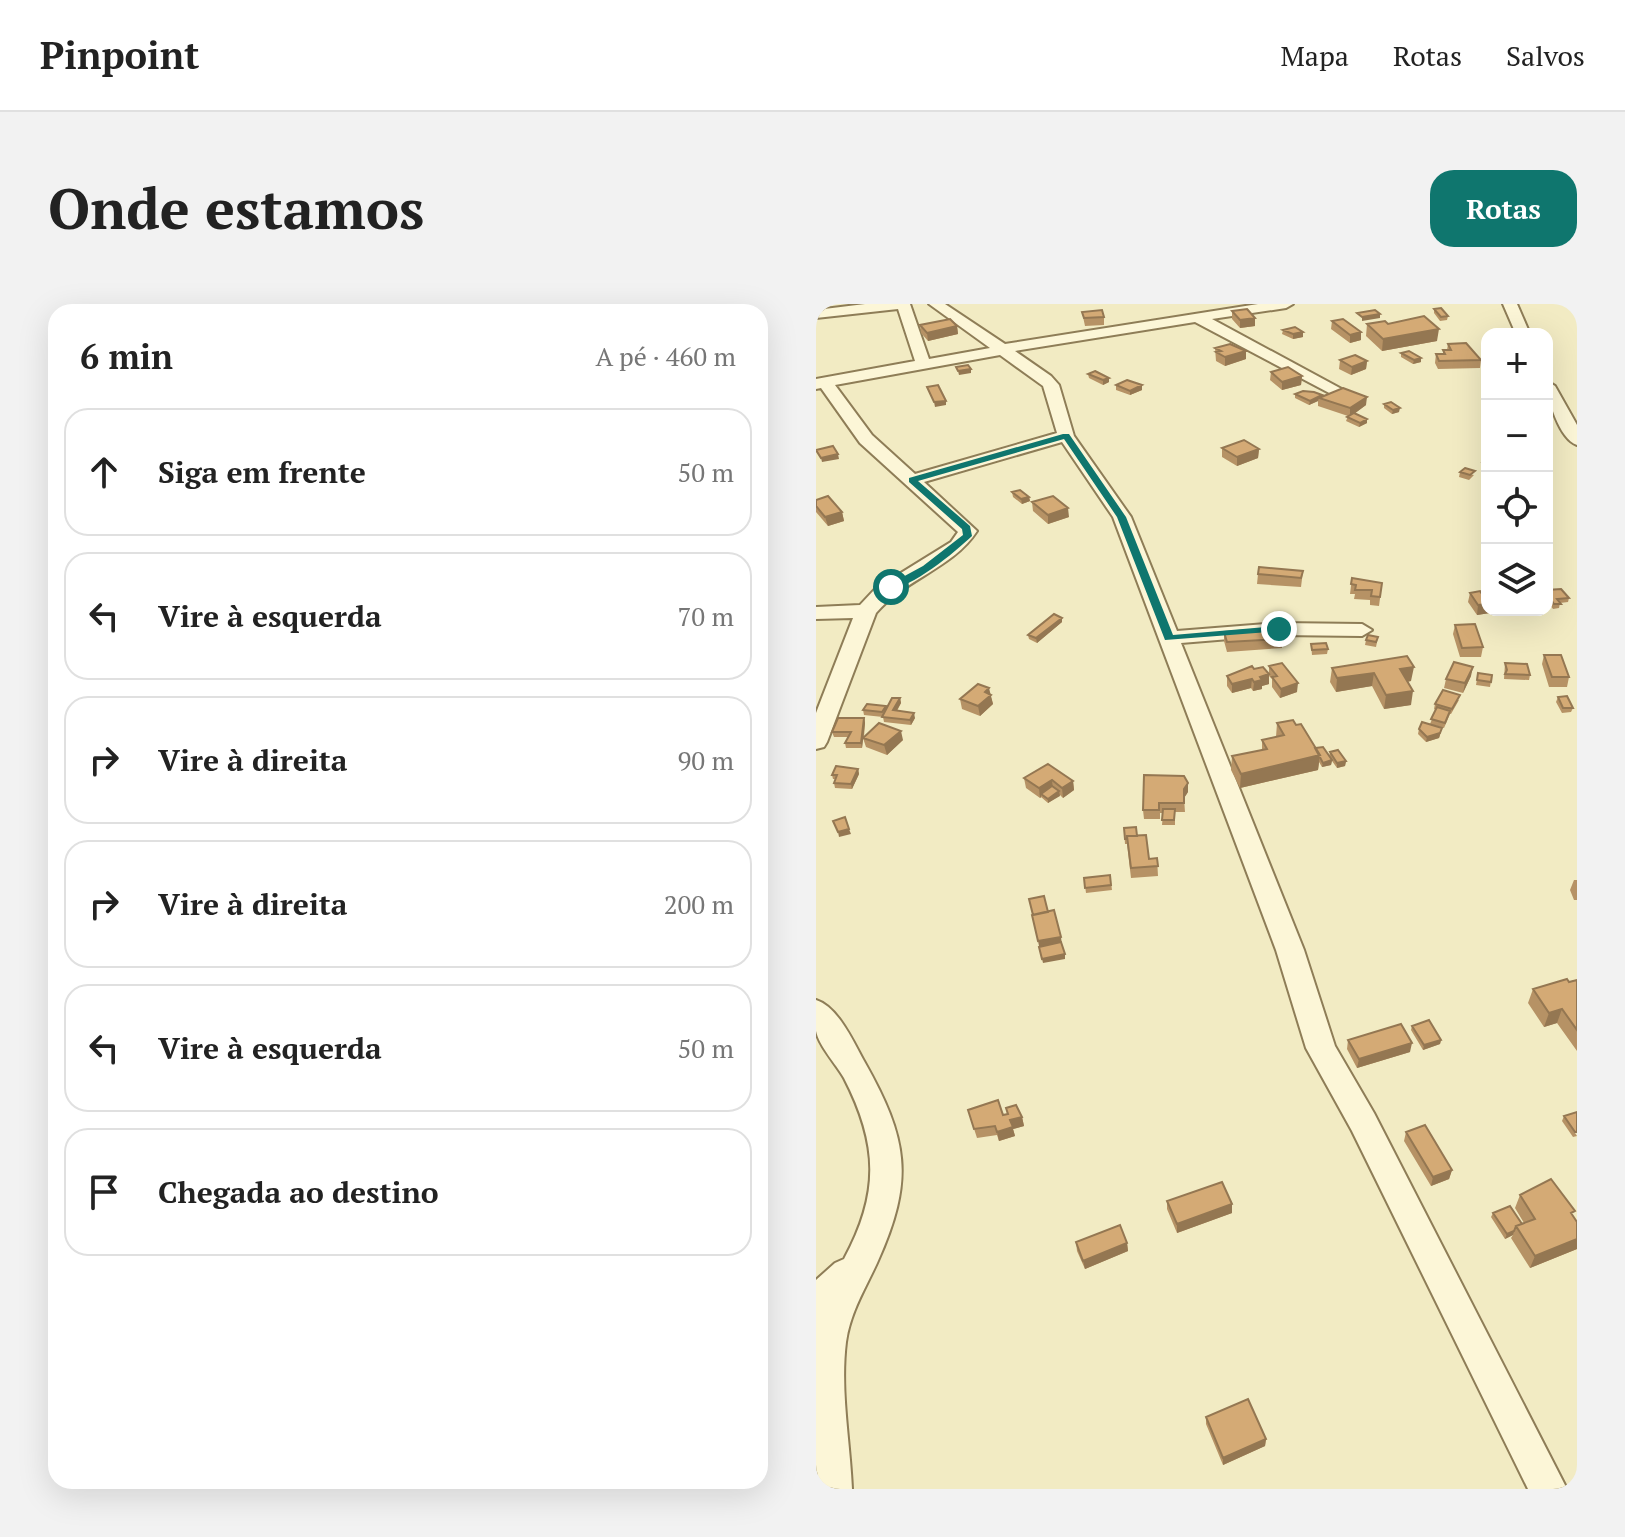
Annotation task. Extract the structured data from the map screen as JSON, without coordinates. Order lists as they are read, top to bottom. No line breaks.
{"page":{"header":"Pinpoint","nav":["Mapa","Rotas","Salvos"],"buttons":"Rotas","title":"Onde estamos","heading":["6 min","A pé · 460 m"],"map_buttons":["+","−"],"list":[["Siga em frente","50 m"],["Vire à esquerda","70 m"],["Vire à direita","90 m"],["Vire à direita","200 m"],["Vire à esquerda","50 m"],"Chegada ao destino"]}}
